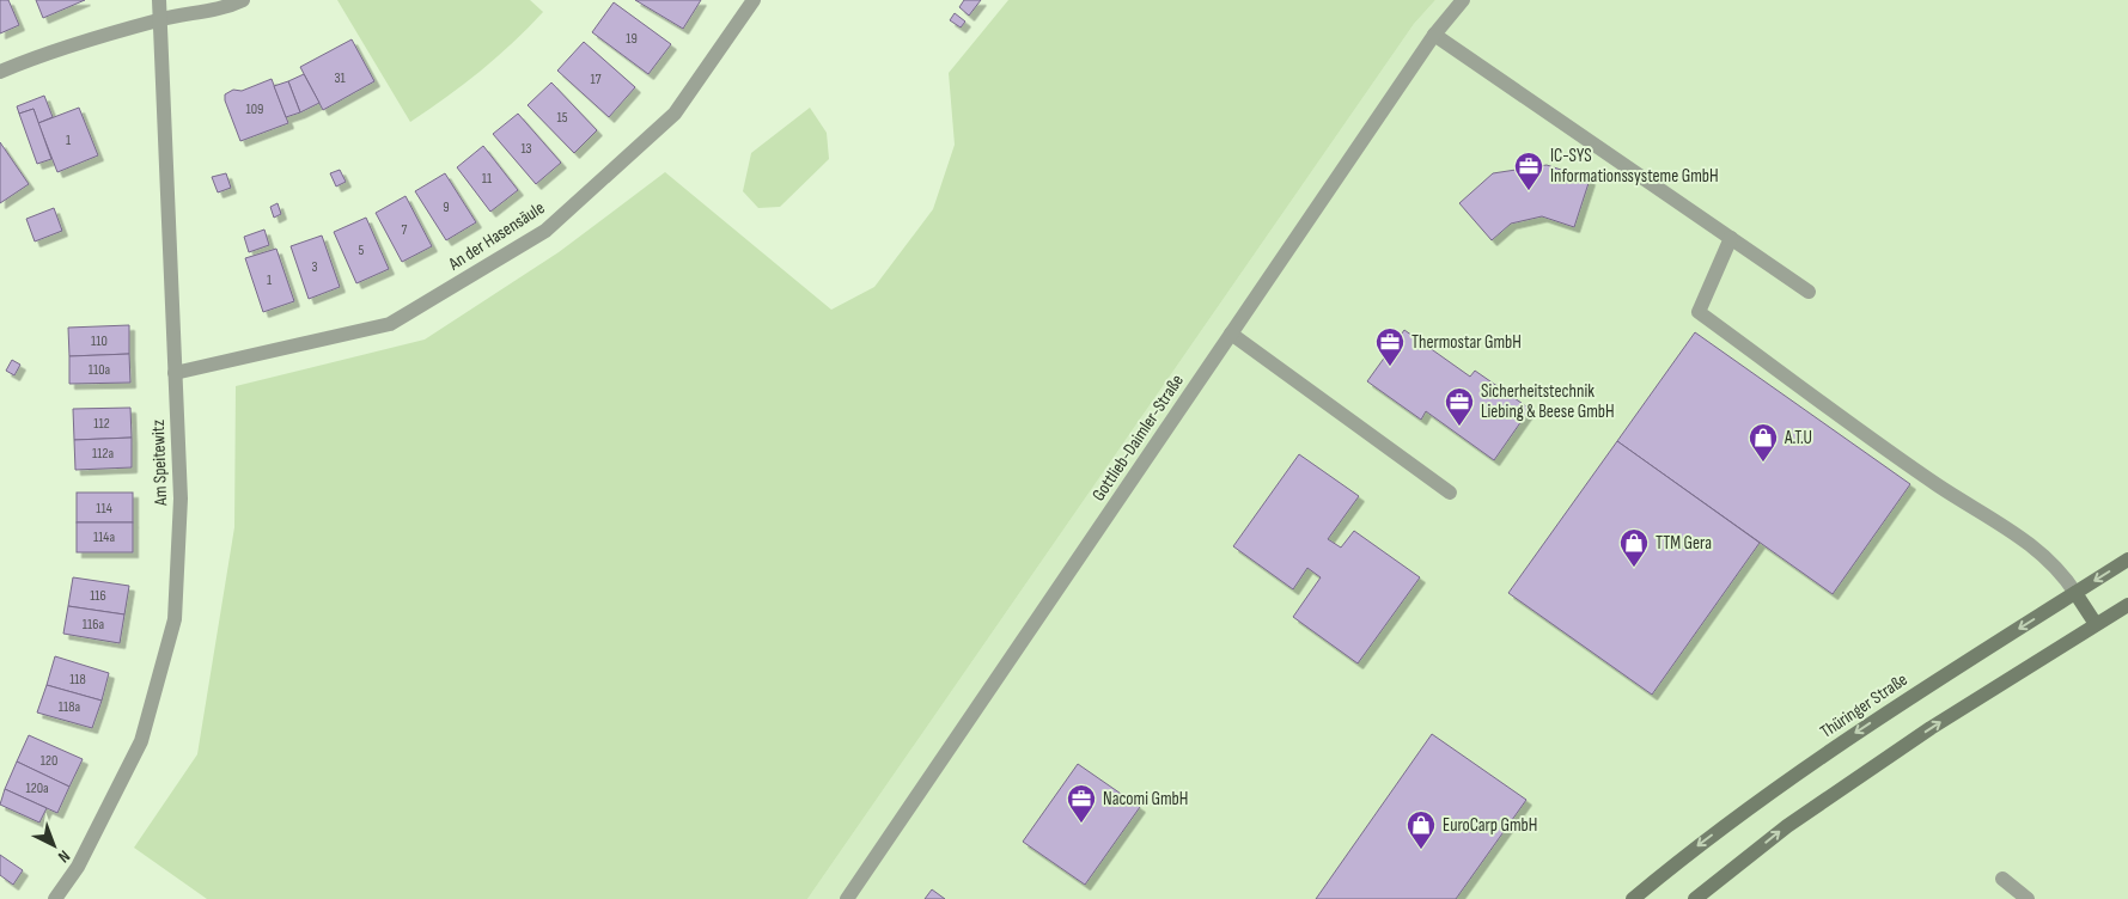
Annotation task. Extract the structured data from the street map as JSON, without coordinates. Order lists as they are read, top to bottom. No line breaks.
{"streets":{"main road":["Thüringer Straße"],"street":["An der Hasensäule","Gottlieb-Daimler-Straße","Am Speitewitz"]},"crossings":[["An der Hasensäule","Am Speitewitz"]],"places":{"office":["IC-SYS Informationssysteme GmbH","Thermostar GmbH","Sicherheitstechnik Liebing & Beese GmbH","Nacomi GmbH"],"shop":["A.T.U","TTM Gera","EuroCarp GmbH"]},"house_numbers":["19","31","17","109","15","1","13","11","9","7","5","3","1","110","110a","112","112a","114","114a","116","116a","118","118a","120","120a"],"north":"bottom right"}
